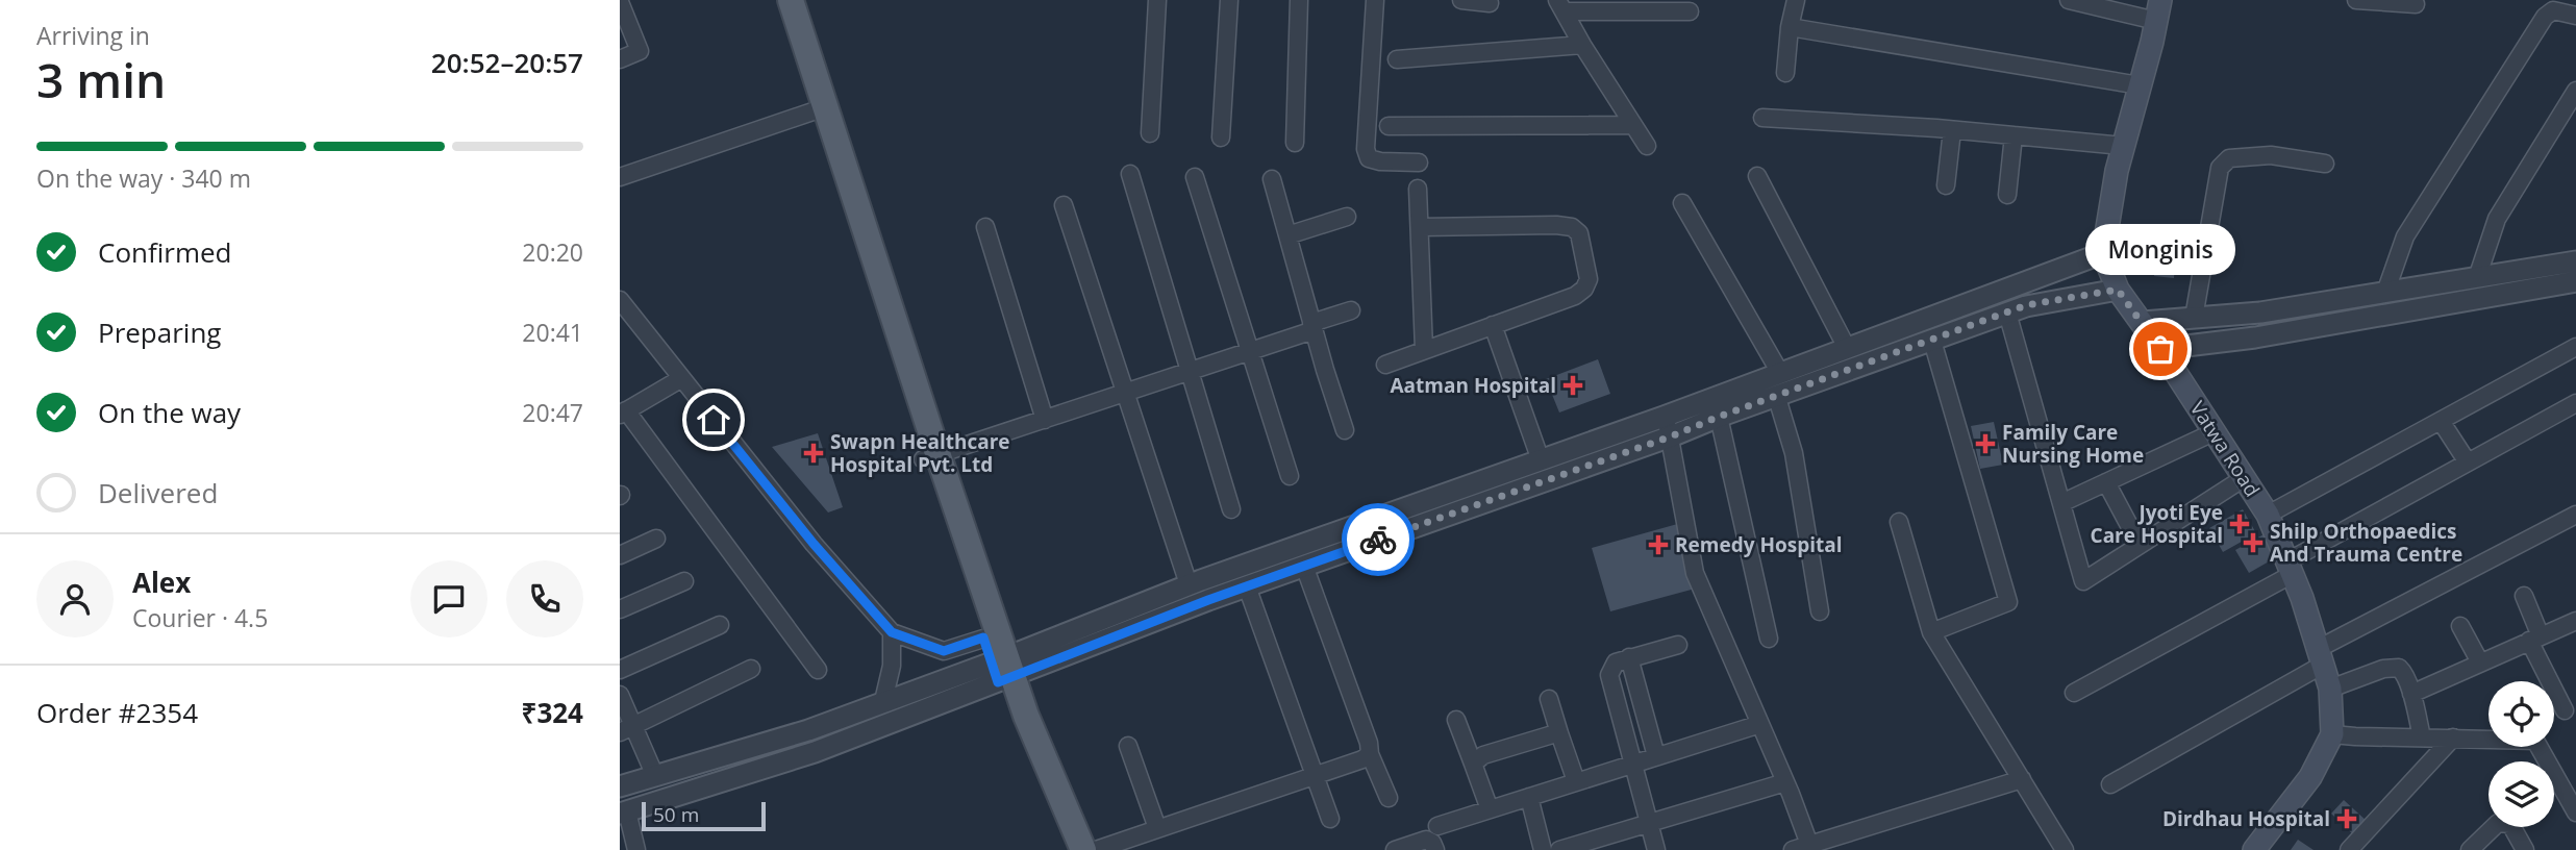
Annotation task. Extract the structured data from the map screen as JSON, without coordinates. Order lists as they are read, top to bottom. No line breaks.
{"streets":{"main road":["Vatwa Road"]},"places":{"other":["Monginis"],"health":["Aatman Hospital","Family Care Nursing Home","Swapn Healthcare Hospital Pvt. Ltd","Jyoti Eye Care Hospital","Shilp Orthopaedics And Trauma Centre","Remedy Hospital","Dirdhau Hospital"]},"scale_bar":"50 m","page":{"heading":["3 min","Arriving in","20:52–20:57"],"panel":["Alex","Courier · 4.5","Order #2354","₹324"],"bar":"On the way · 340 m","list":[["Confirmed","20:20"],["Preparing","20:41"],["On the way","20:47"],"Delivered"],"bubble":"Monginis","scale":"50 m"}}
